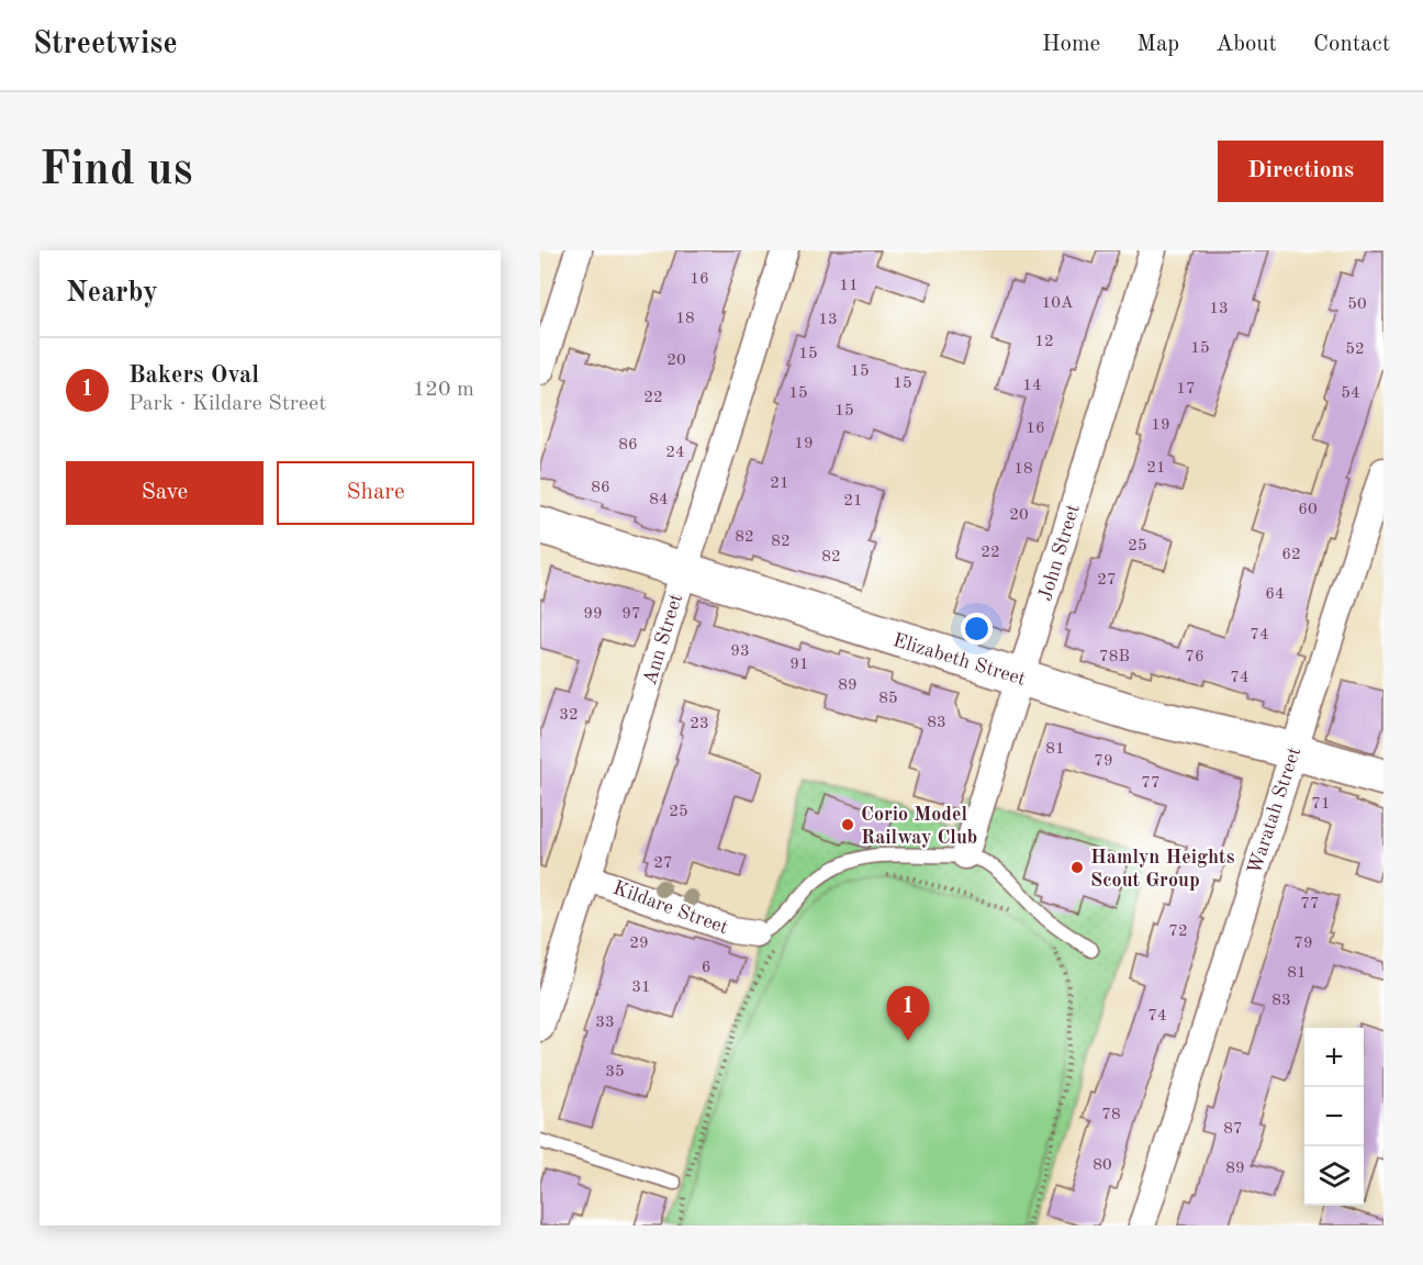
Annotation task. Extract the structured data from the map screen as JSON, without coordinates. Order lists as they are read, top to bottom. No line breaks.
{"streets":{"street":["John Street","Ann Street","Elizabeth Street","Waratah Street","Kildare Street"]},"crossings":[["John Street","Elizabeth Street"],["Ann Street","Elizabeth Street"],["Ann Street","Kildare Street"],["Elizabeth Street","Waratah Street"]],"places":["Corio Model Railway Club","Hamlyn Heights Scout Group"],"house_numbers":["16","11","10A","50","13","18","13","12","15","52","15","20","15","15","14","17","15","54","22","15","19","16","19","86","24","21","18","21","86","84","21","60","20","82","82","25","22","62","82","27","64","99","97","74","93","78B","76","91","74","89","85","32","83","23","81","79","77","71","25","27","77","72","29","79","6","81","31","83","74","33","35","78","87","80","89"],"page":{"header":"Streetwise","nav":["Home","Map","About","Contact"],"buttons":["Directions",["Save","Share"]],"title":"Find us","heading":"Nearby","list":[{"mark":"1","name":"Bakers Oval","note":"Park · Kildare Street","value":"120 m"}],"pins":"1","map_buttons":["+","−"]}}
